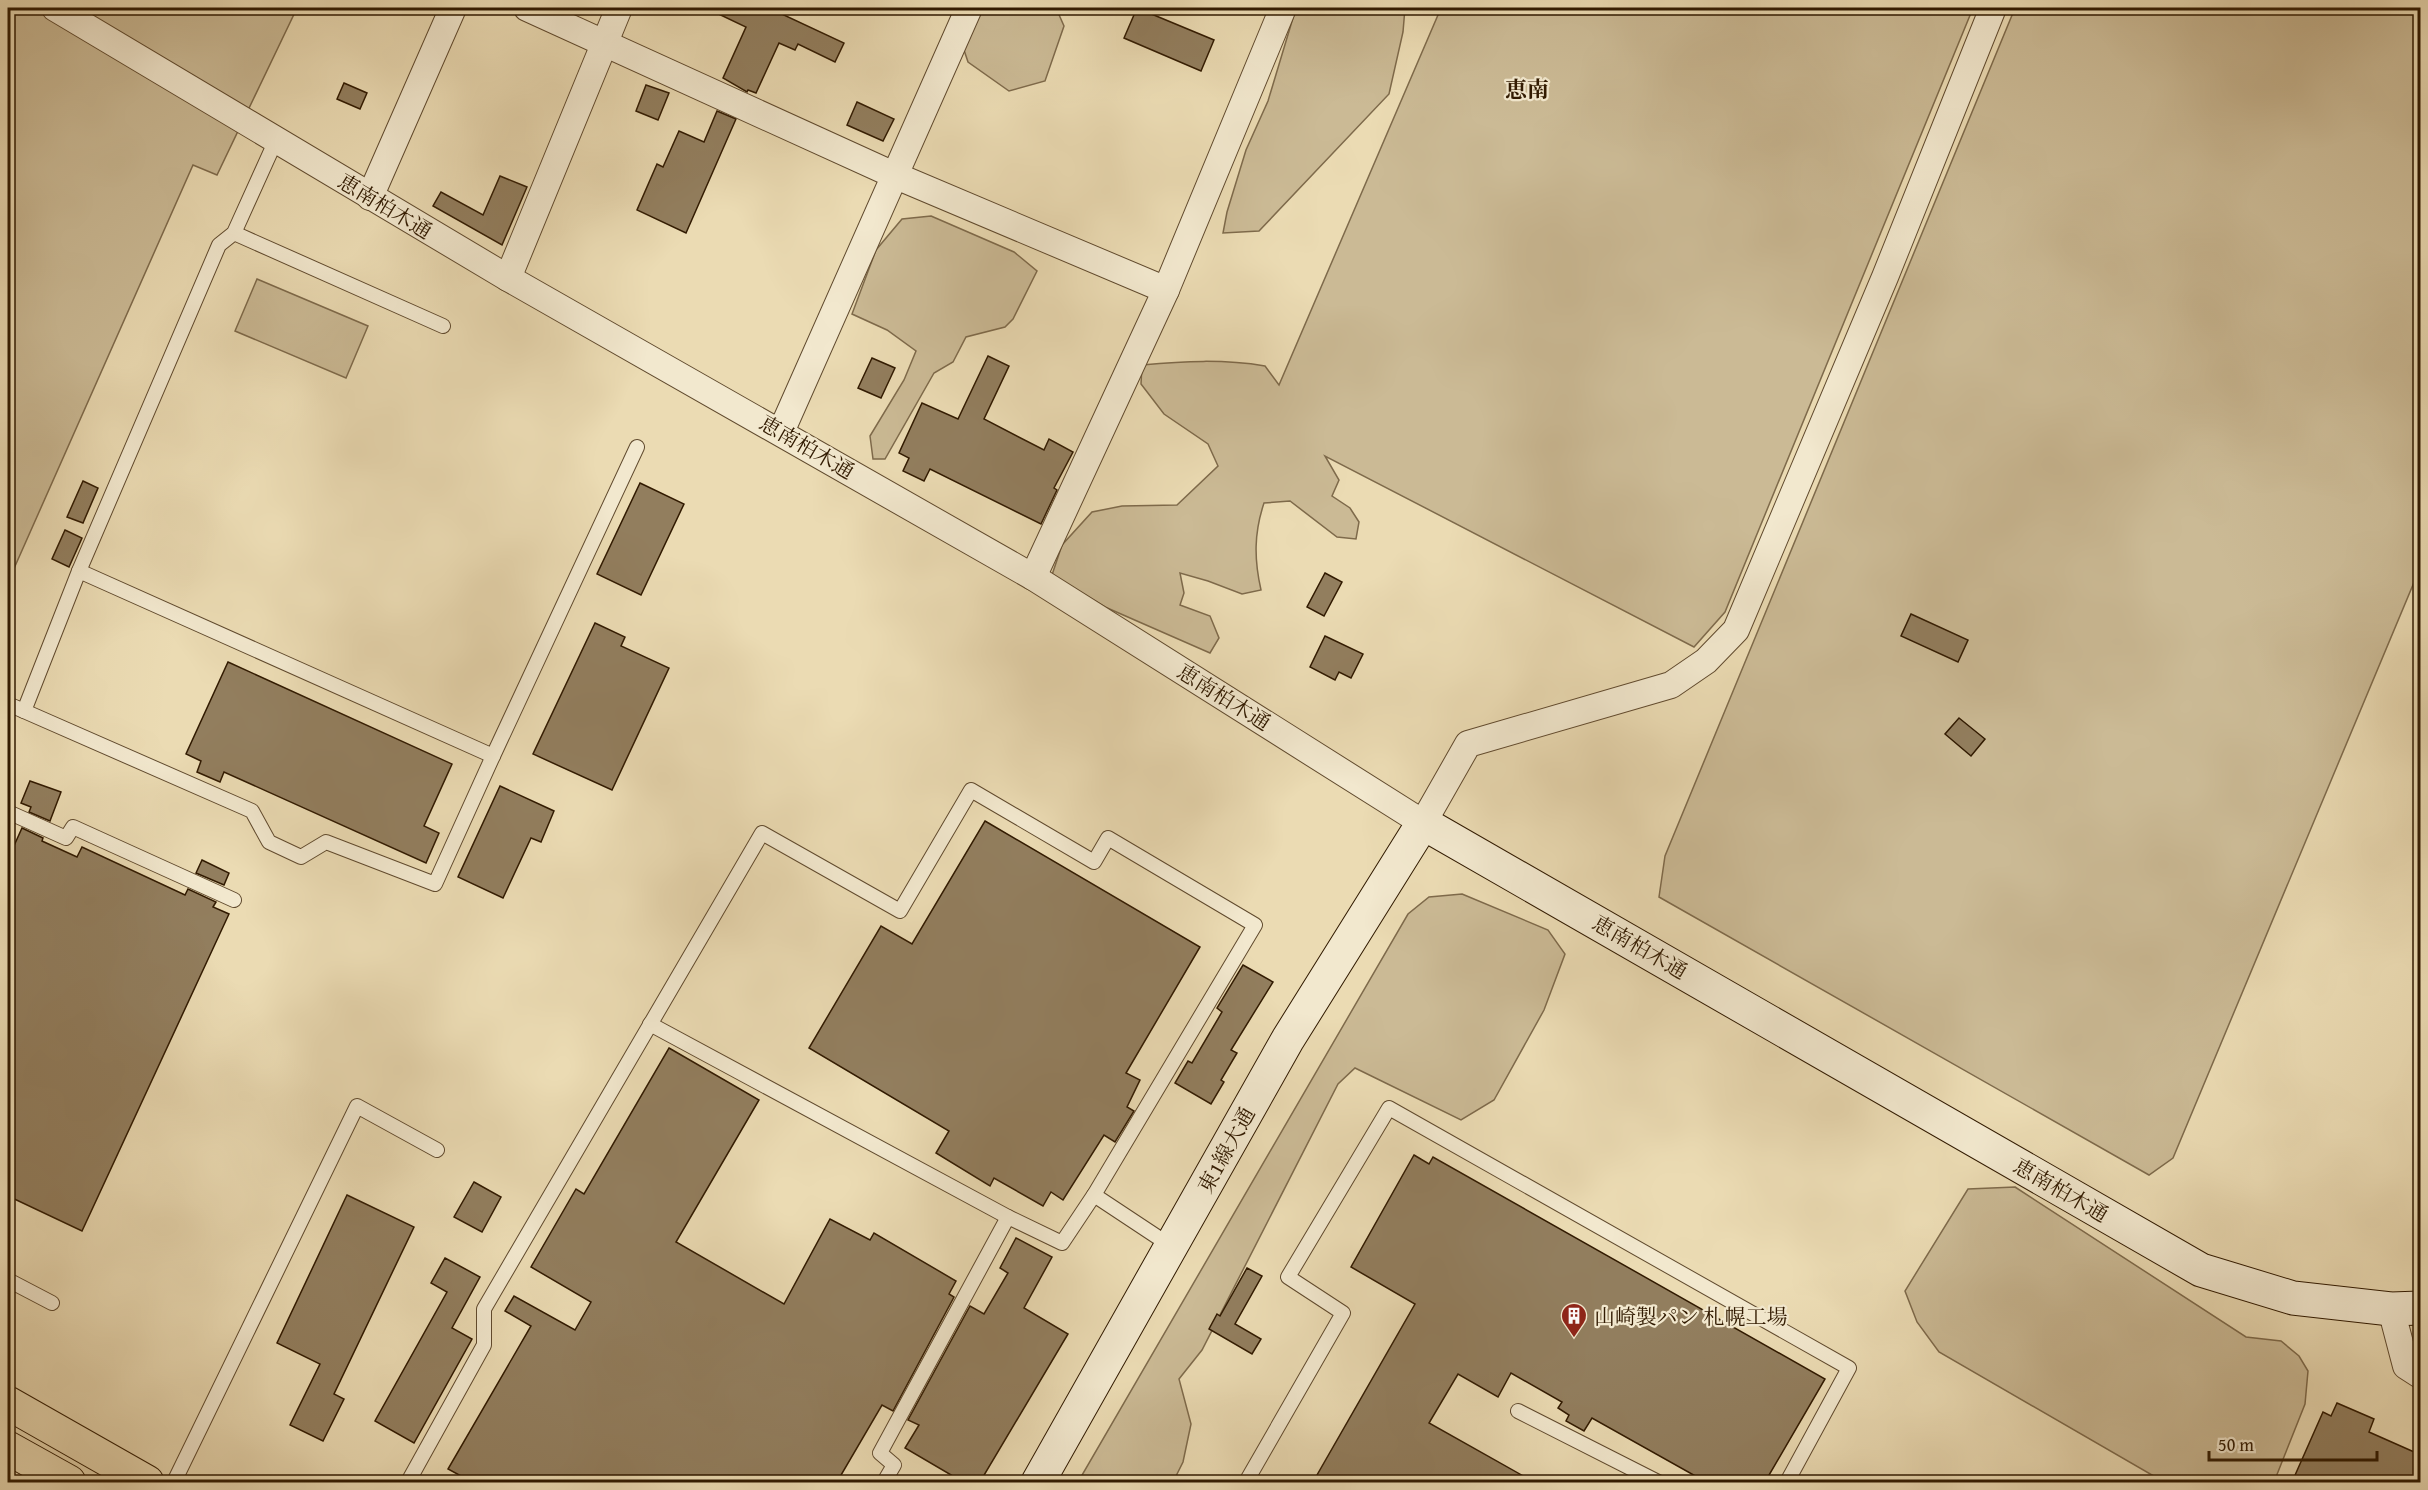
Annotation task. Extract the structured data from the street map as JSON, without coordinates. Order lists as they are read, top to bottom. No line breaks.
{"streets":{"street":["恵南柏木通","東1線大通"]},"crossings":[["恵南柏木通","東1線大通"]],"districts":["恵南"],"places":{"building":["山崎製パン 札幌工場"]},"scale_bar":"50 m"}
